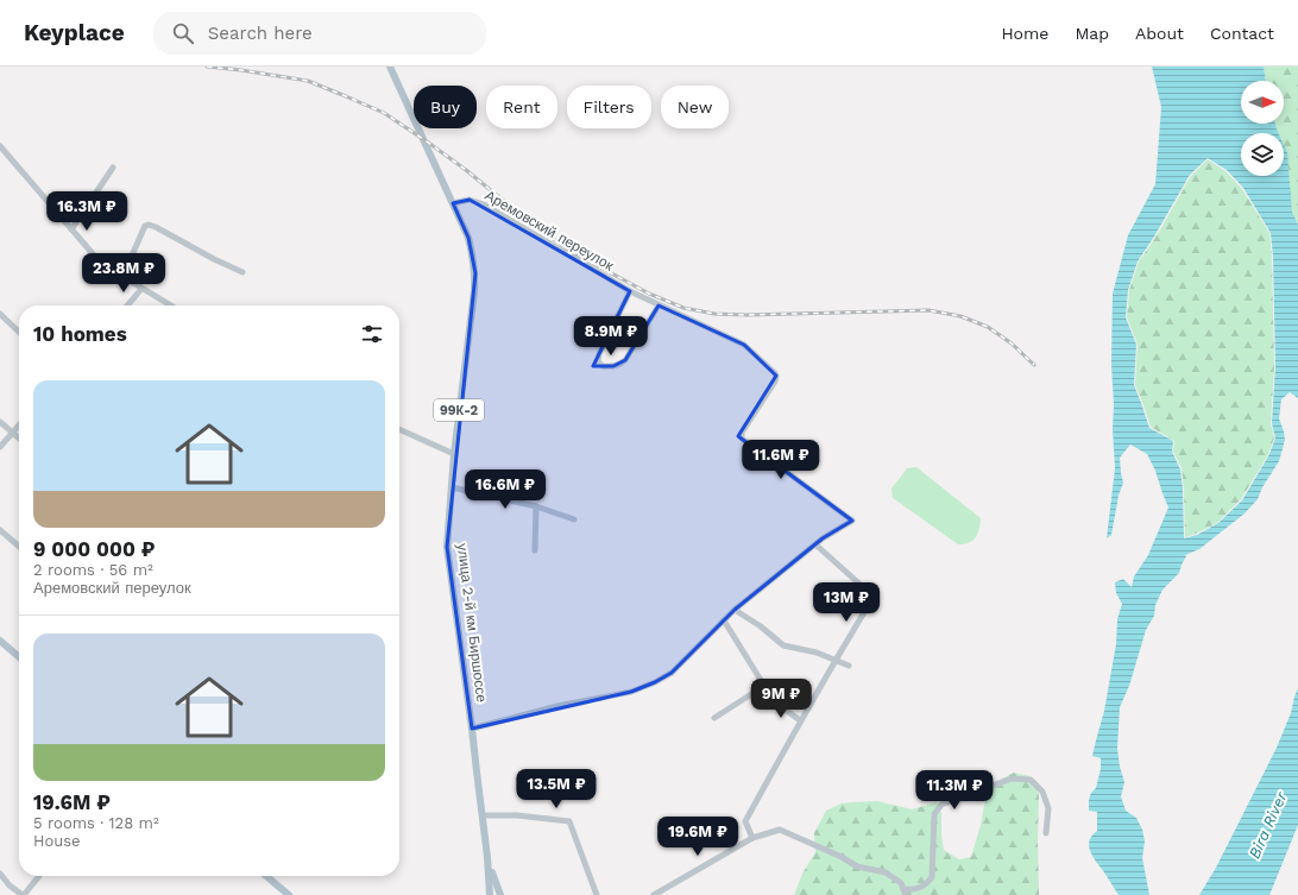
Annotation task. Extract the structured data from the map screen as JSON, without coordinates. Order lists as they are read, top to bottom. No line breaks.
{"streets":{"main road":["99К-2","улица 2-й км Биршоссе"],"street":["Аремовский переулок"]},"crossings":[["Аремовский переулок","улица 2-й км Биршоссе"],["99К-2","улица 2-й км Биршоссе"]],"water":["Bira River"],"north":"right","page":{"header":"Keyplace","search":"Search here","nav":["Home","Map","About","Contact"],"chip":["Buy","Rent","Filters","New"],"price":["16.3M ₽","23.8M ₽","8.9M ₽","11.6M ₽","16.6M ₽","13M ₽","9M ₽","13.5M ₽","11.3M ₽","19.6M ₽"],"heading":"10 homes","list":[{"name":"9 000 000 ₽","note":"2 rooms · 56 m² · Аремовский переулок"},{"name":"19.6M ₽","note":"5 rooms · 128 m² · House"}]}}
